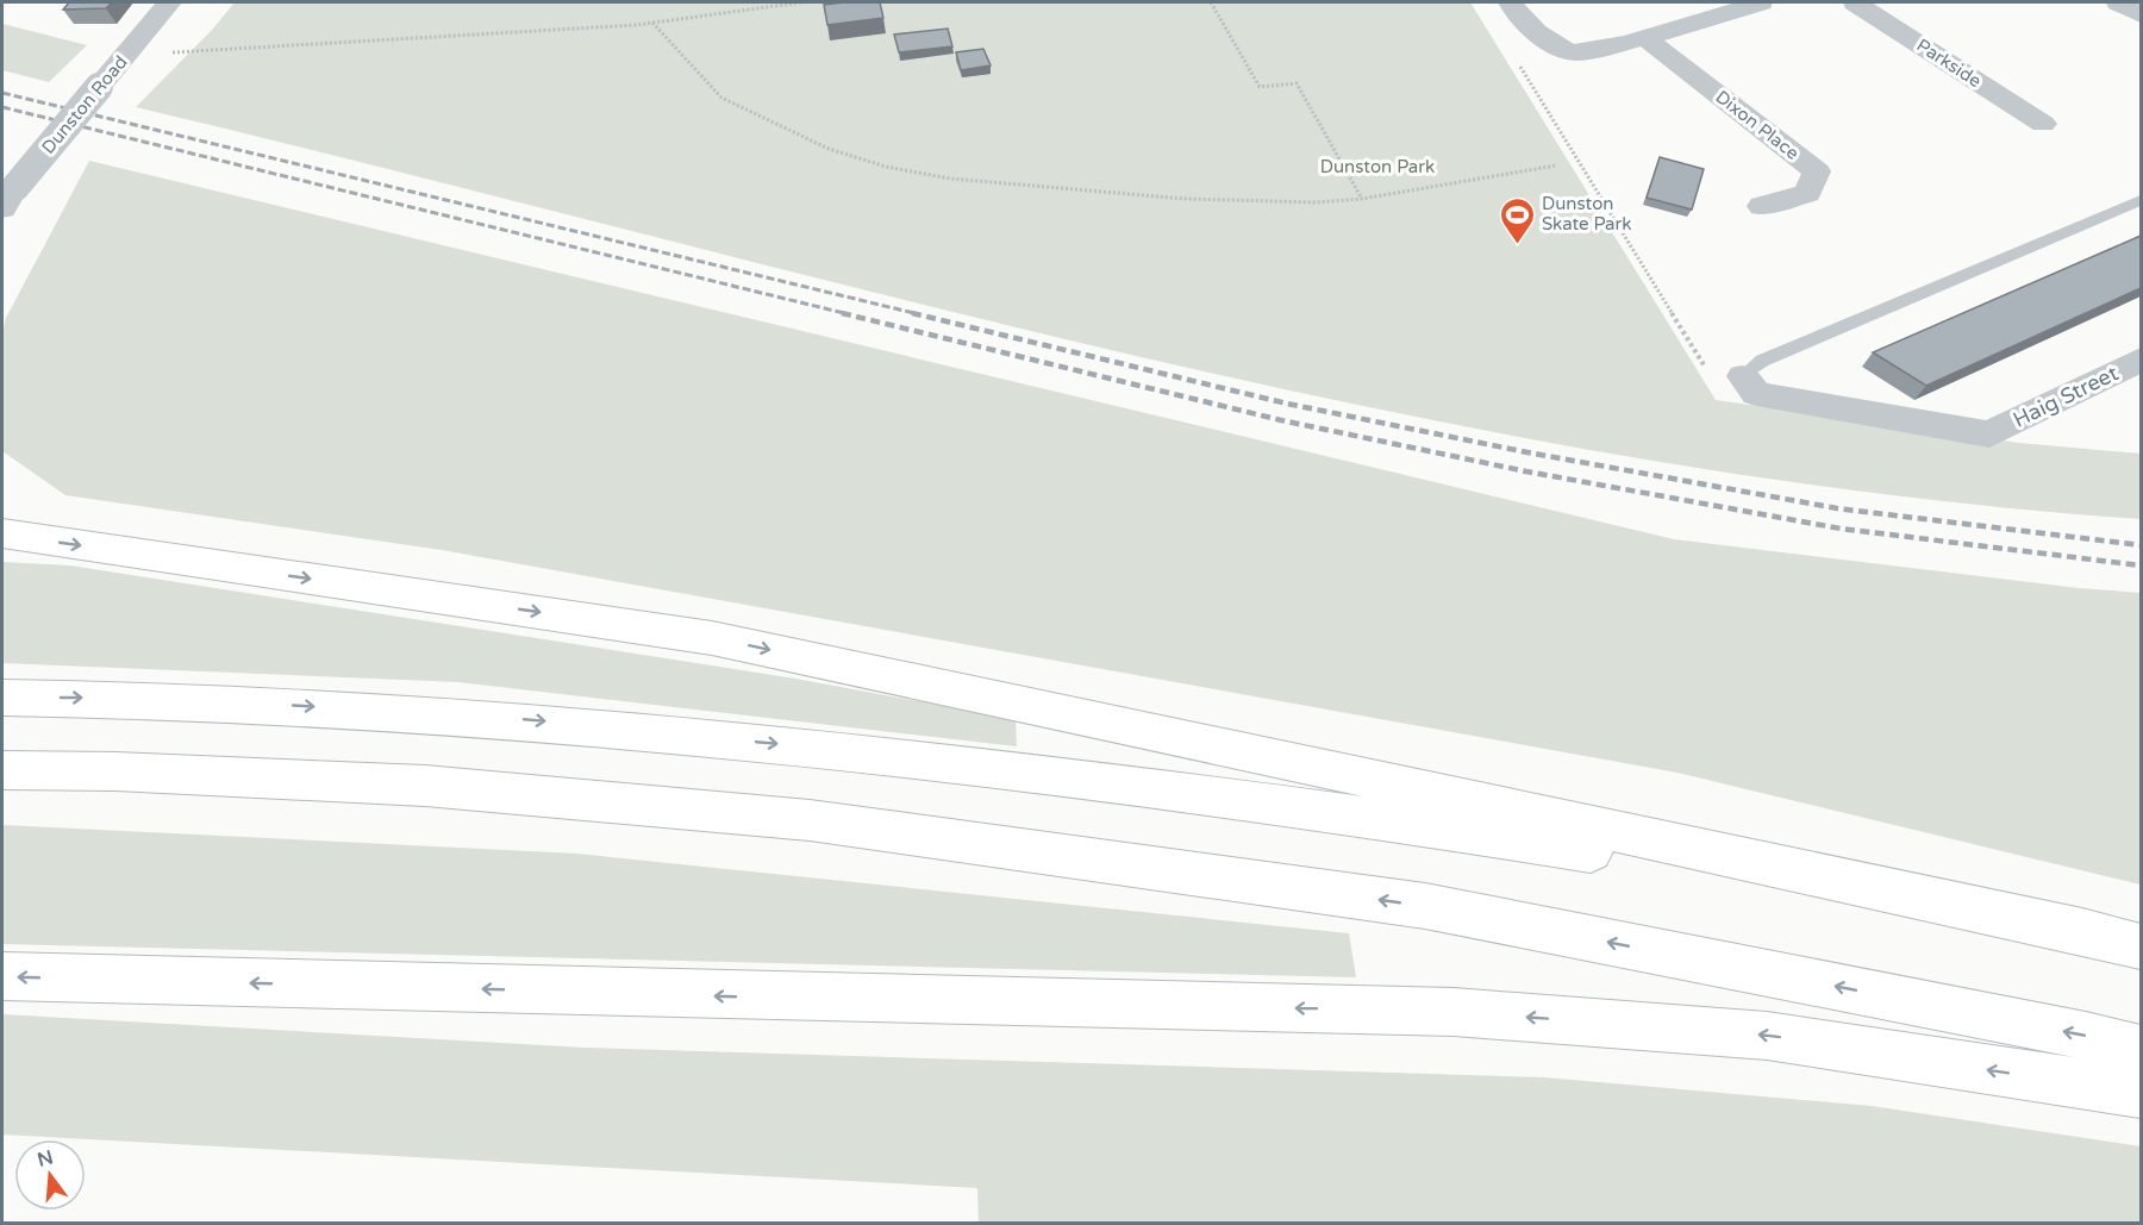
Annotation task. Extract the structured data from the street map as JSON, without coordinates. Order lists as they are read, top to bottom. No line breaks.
{"streets":{"street":["Parkside","Dunston Road","Dixon Place","Haig Street"]},"parks":["Dunston Park"],"places":{"sports":["Dunston Skate Park"]},"north":"top"}
